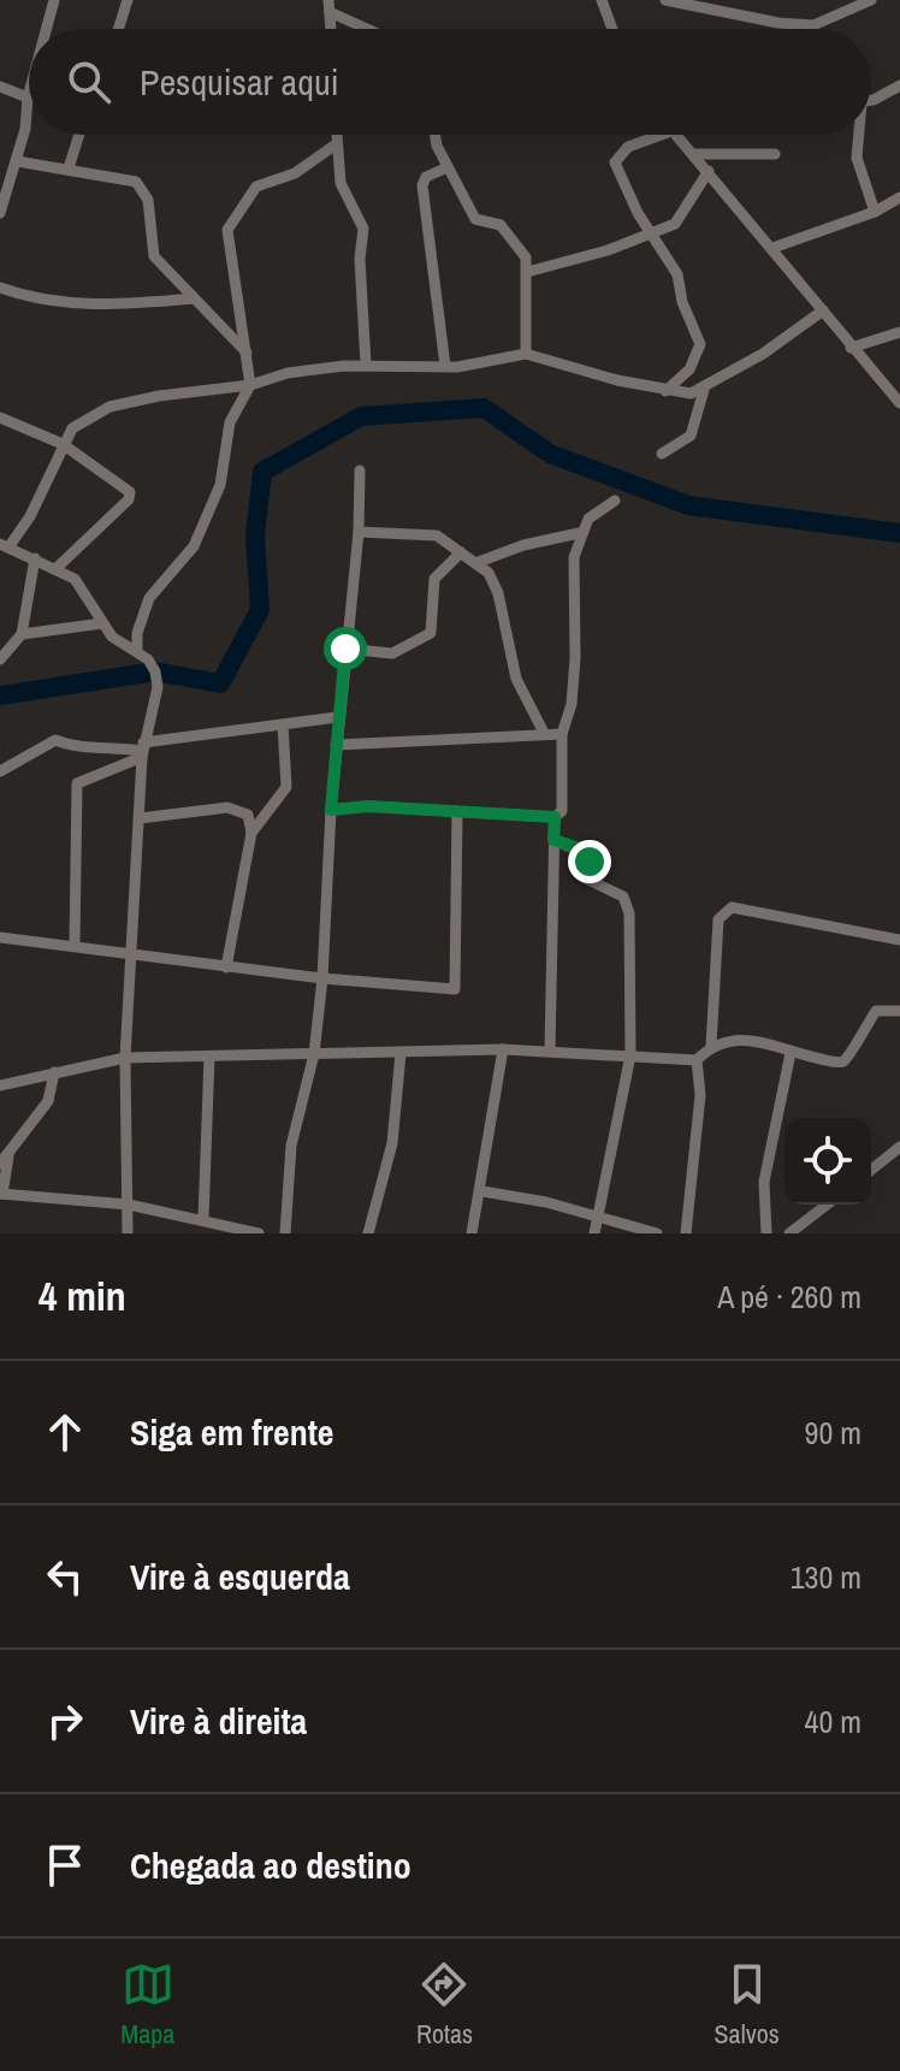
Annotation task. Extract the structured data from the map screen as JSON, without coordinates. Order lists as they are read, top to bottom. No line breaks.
{"page":{"search":"Pesquisar aqui","heading":["4 min","A pé · 260 m"],"list":[["Siga em frente","90 m"],["Vire à esquerda","130 m"],["Vire à direita","40 m"],"Chegada ao destino"],"nav":["Mapa","Rotas","Salvos"]}}
